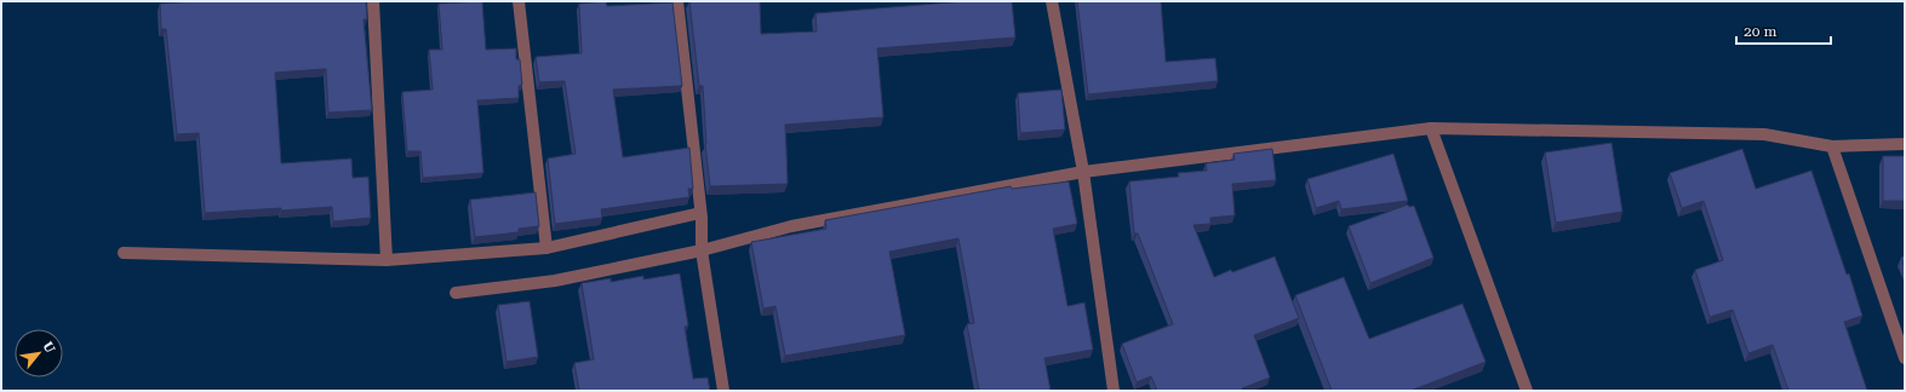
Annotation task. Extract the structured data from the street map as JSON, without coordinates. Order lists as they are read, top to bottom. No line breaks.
{"scale_bar":"20 m","north":"top right"}
